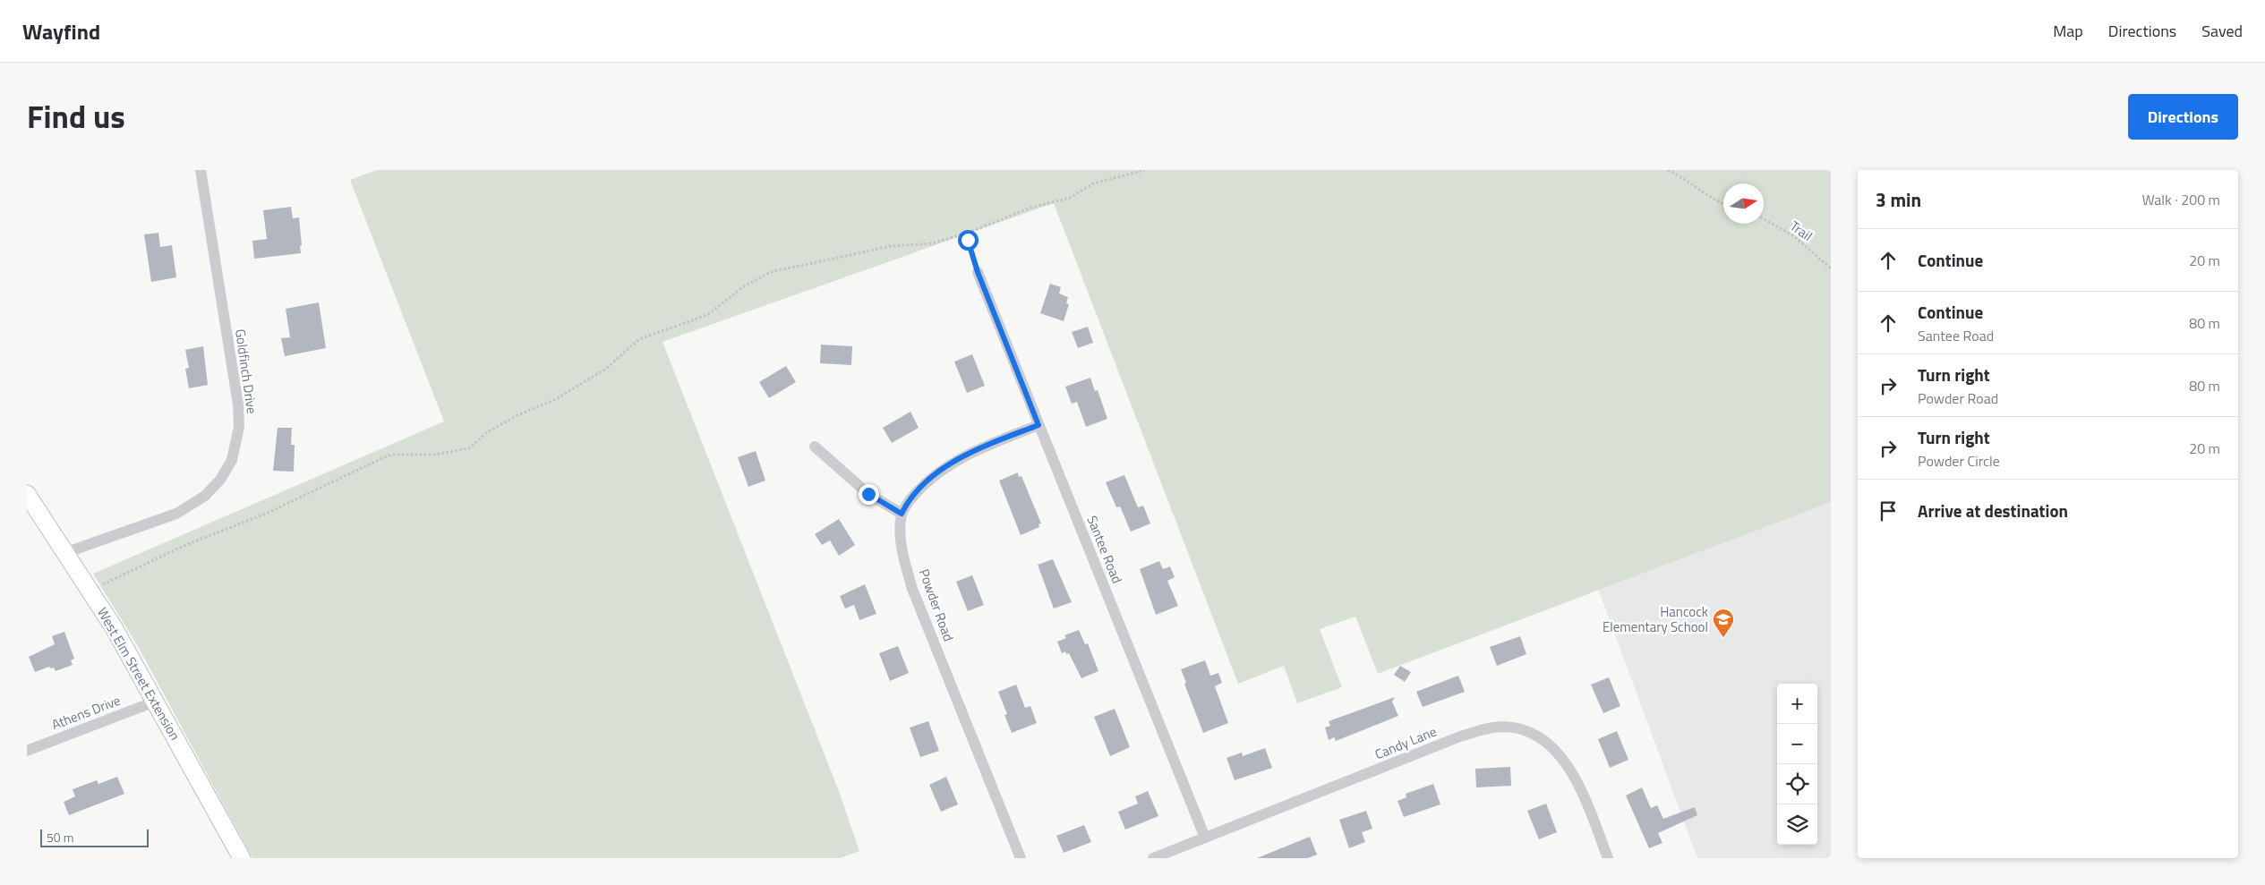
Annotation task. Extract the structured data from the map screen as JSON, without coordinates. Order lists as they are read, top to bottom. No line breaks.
{"streets":{"street":["Goldfinch Drive","Santee Road","Powder Road","West Elm Street Extension","Athens Drive","Candy Lane"],"path":["Trail"]},"crossings":[["Goldfinch Drive","West Elm Street Extension"],["Santee Road","Candy Lane"],["West Elm Street Extension","Athens Drive"]],"places":{"school or university":["Hancock Elementary School"]},"scale_bar":"50 m","north":"right","page":{"header":"Wayfind","nav":["Map","Directions","Saved"],"title":"Find us","buttons":"Directions","heading":["3 min","Walk · 200 m"],"list":[["Continue","20 m"],["Continue","Santee Road","80 m"],["Turn right","Powder Road","80 m"],["Turn right","Powder Circle","20 m"],"Arrive at destination"],"map_buttons":["+","−"],"scale":"50 m"}}
